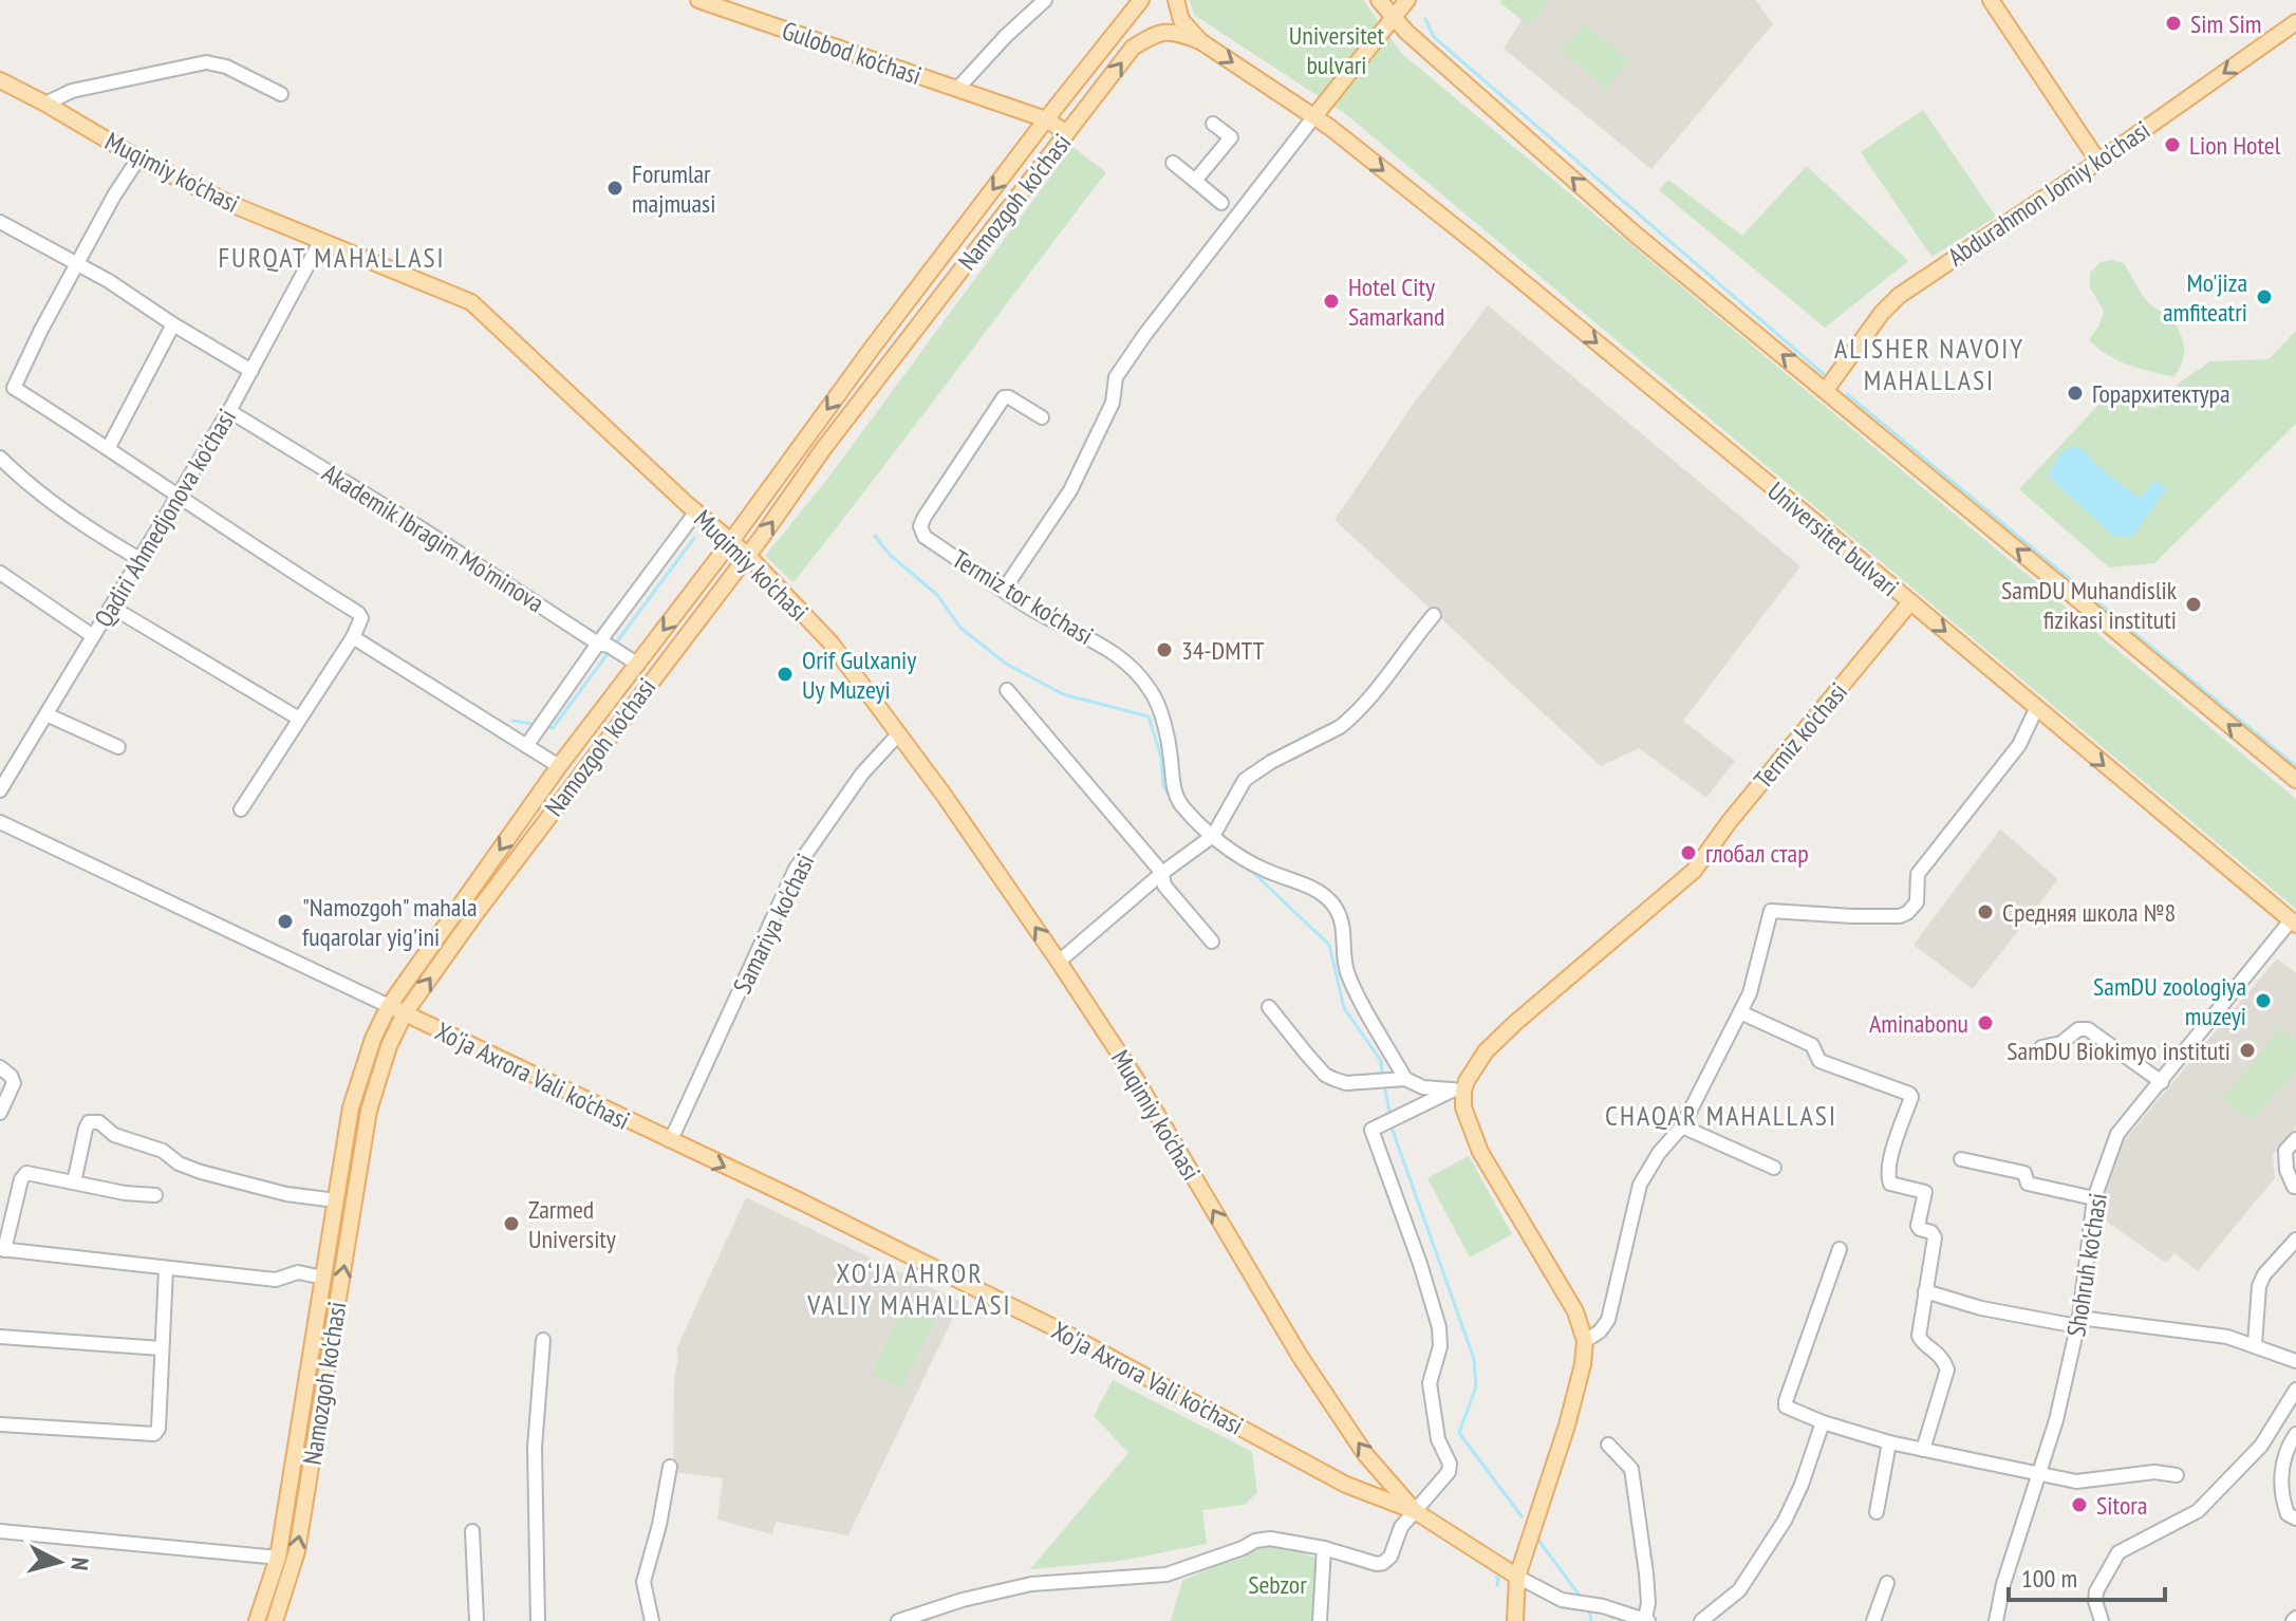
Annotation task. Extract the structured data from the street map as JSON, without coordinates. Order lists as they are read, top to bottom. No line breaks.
{"streets":{"main road":["Gulobod ko'chasi","Muqimiy ko'chasi","Abdurahmon Jomiy ko'chasi","Namozgoh ko'chasi","Universitet bulvari","Termiz ko'chasi","Xo'ja Axrora Vali ko'chasi"],"street":["Qadiri Ahmedjonova ko'chasi","Akademik Ibragim Mo'minova","Termiz tor ko'chasi","Samariya ko'chasi","Shohruh ko'chasi"]},"crossings":[["Gulobod ko'chasi","Namozgoh ko'chasi"],["Muqimiy ko'chasi","Namozgoh ko'chasi"],["Muqimiy ko'chasi","Qadiri Ahmedjonova ko'chasi"],["Muqimiy ko'chasi","Samariya ko'chasi"],["Muqimiy ko'chasi","Xo'ja Axrora Vali ko'chasi"],["Namozgoh ko'chasi","Akademik Ibragim Mo'minova"],["Namozgoh ko'chasi","Universitet bulvari"],["Namozgoh ko'chasi","Xo'ja Axrora Vali ko'chasi"],["Qadiri Ahmedjonova ko'chasi","Akademik Ibragim Mo'minova"],["Universitet bulvari","Termiz ko'chasi"],["Universitet bulvari","Shohruh ko'chasi"],["Samariya ko'chasi","Xo'ja Axrora Vali ko'chasi"]],"one_way":["Muqimiy ko'chasi","Abdurahmon Jomiy ko'chasi","Xo'ja Axrora Vali ko'chasi"],"districts":["FURQAT MAHALLASI","ALISHER NAVOIY MAHALLASI","CHAQAR MAHALLASI","XO‘JA AHROR VALIY MAHALLASI"],"parks":["Universitet bulvari","Sebzor"],"places":["Sim Sim","Lion Hotel","Forumlar majmuasi","Mo'jiza amfiteatri","Hotel City Samarkand","Горархитектура","SamDU Muhandislik fizikasi instituti","34-DMTT","Orif Gulxaniy Uy Muzeyi","глобал стар","Средняя школа №8","\"Namozgoh\" mahala fuqarolar yig'ini","SamDU zoologiya muzeyi","Aminabonu","SamDU Biokimyo instituti","Zarmed University","Sitora"],"scale_bar":"100 m","north":"right"}
